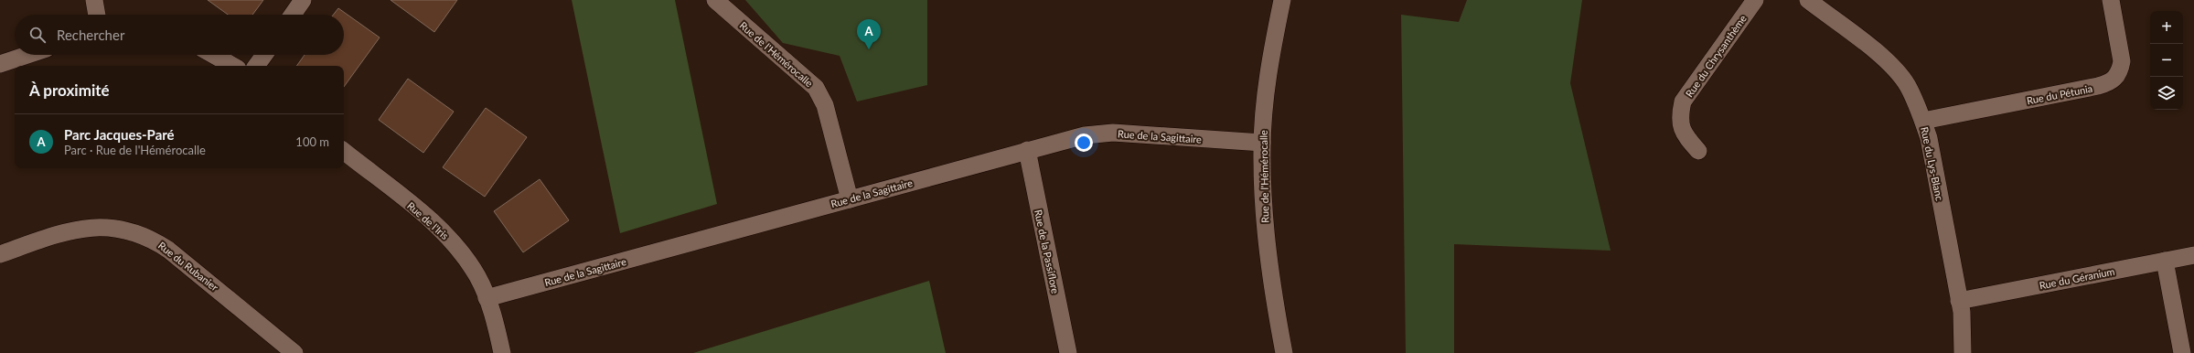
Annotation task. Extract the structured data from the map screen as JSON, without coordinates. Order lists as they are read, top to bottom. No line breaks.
{"streets":{"street":["Rue de l'Hémérocalle","Rue du Chrysanthème","Rue du Pétunia","Rue de la Sagittaire","Rue du Lys-Blanc","Rue de l'Iris","Rue de la Passiflore","Rue du Rubanier","Rue du Géranium"]},"crossings":[["Rue de l'Hémérocalle","Rue de la Sagittaire"],["Rue du Pétunia","Rue du Lys-Blanc"],["Rue de la Sagittaire","Rue de l'Iris"],["Rue de la Sagittaire","Rue de la Passiflore"],["Rue du Lys-Blanc","Rue du Géranium"]],"page":{"map_buttons":["+","−"],"search":"Rechercher","pins":"A","heading":"À proximité","list":[{"mark":"A","name":"Parc Jacques-Paré","note":"Parc · Rue de l'Hémérocalle","value":"100 m"}]}}
